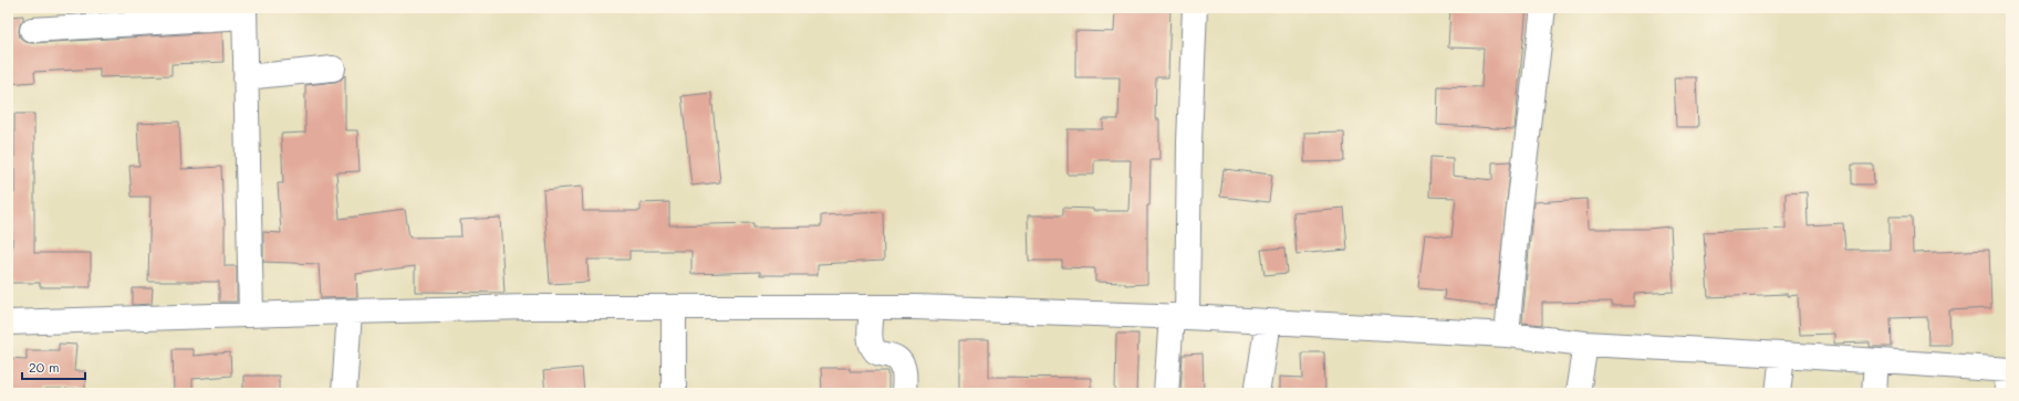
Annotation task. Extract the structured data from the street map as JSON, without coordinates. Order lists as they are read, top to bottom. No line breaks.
{"scale_bar":"20 m"}
